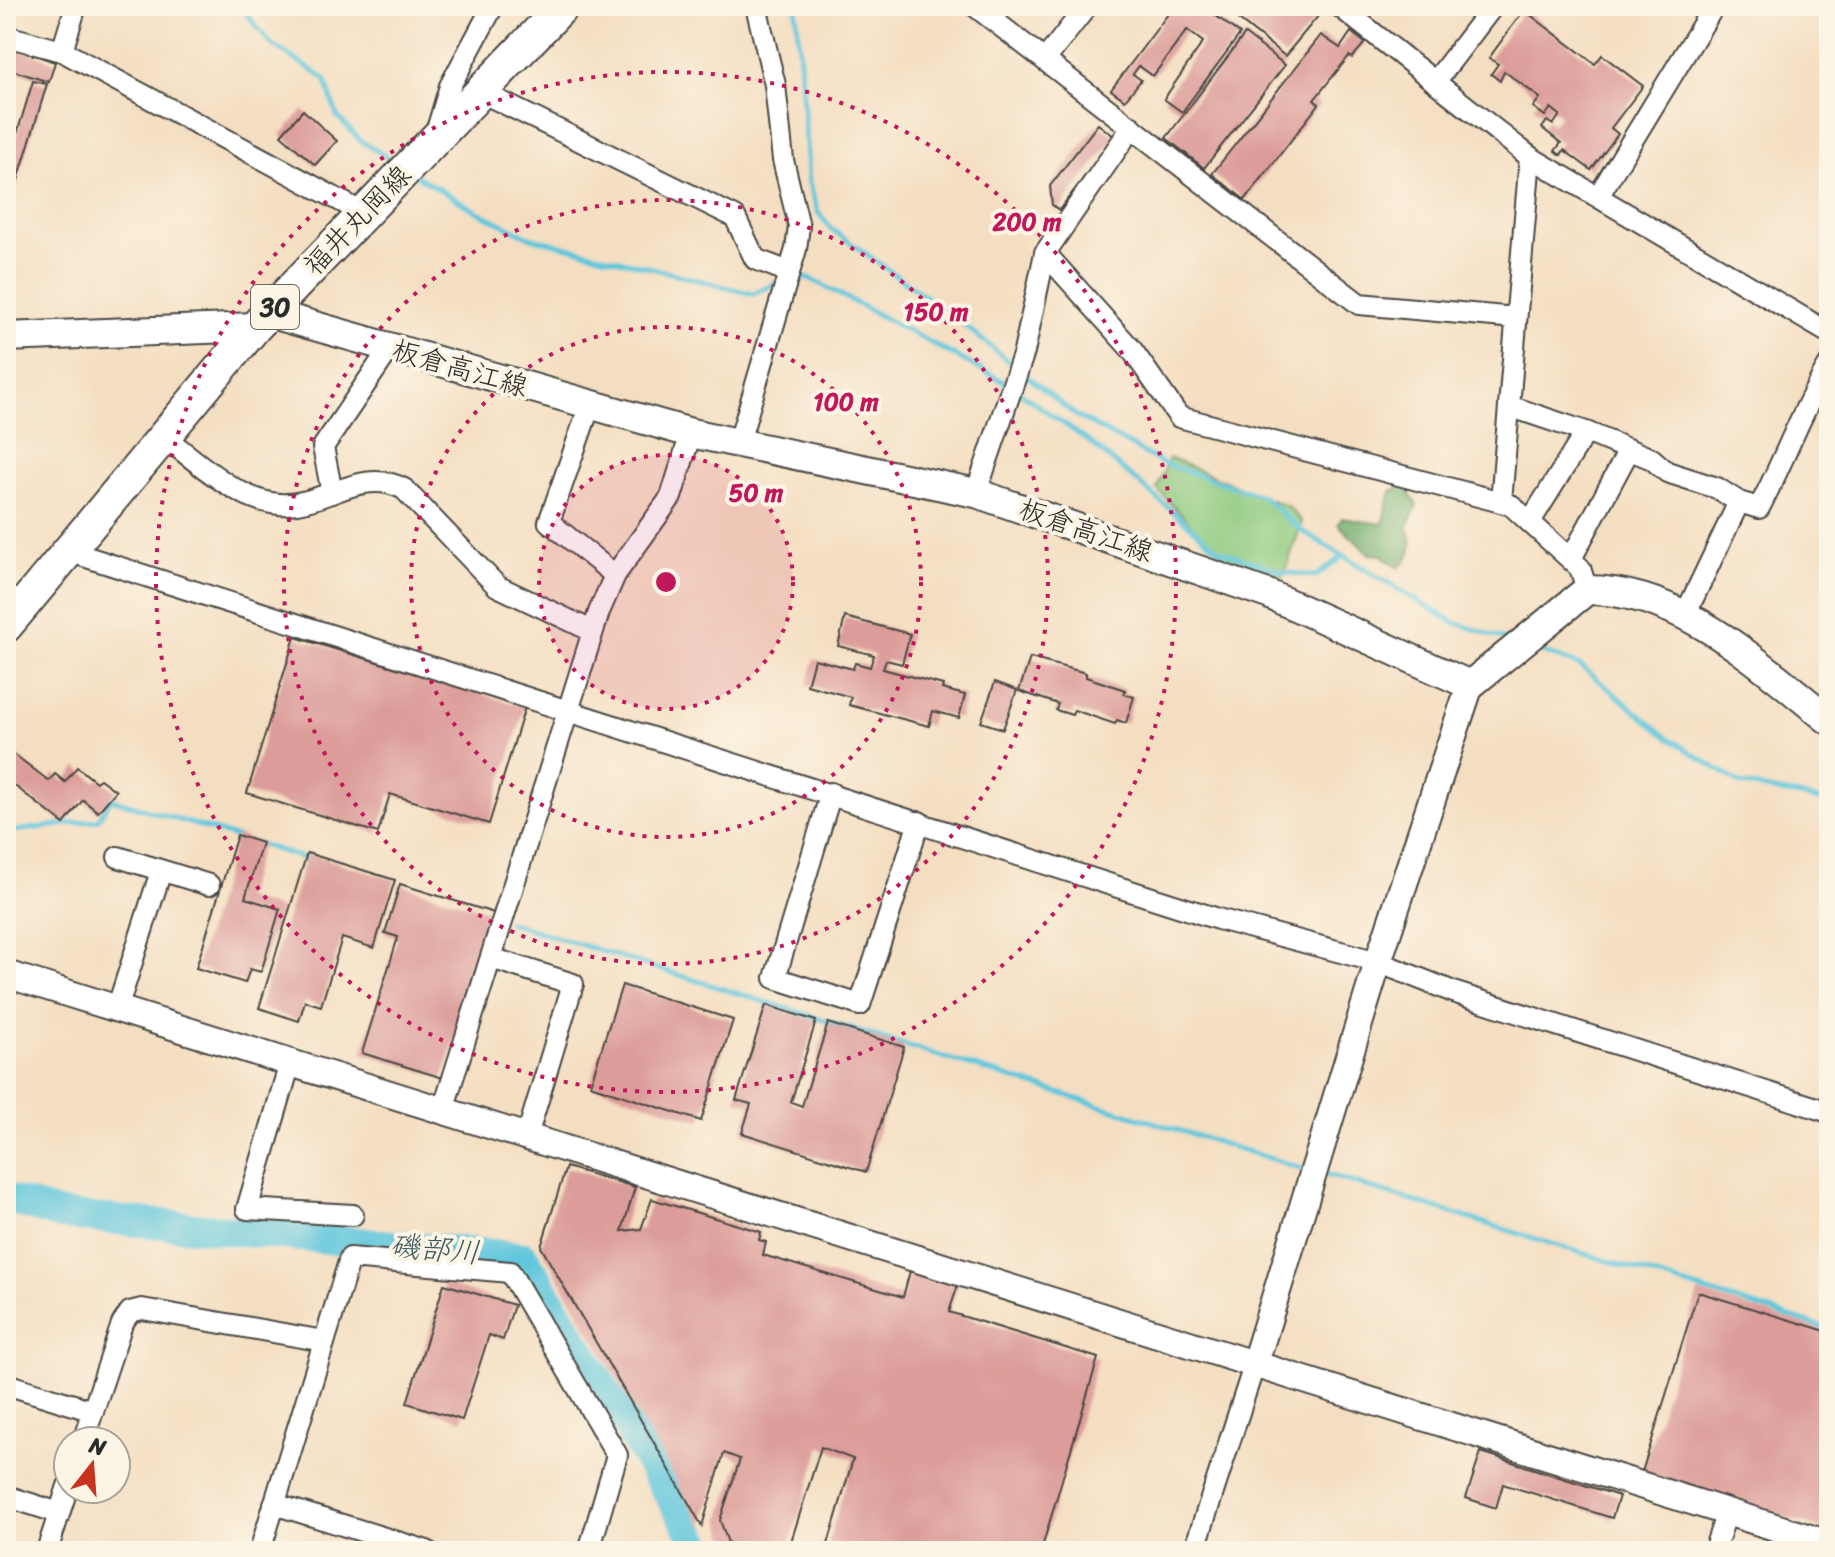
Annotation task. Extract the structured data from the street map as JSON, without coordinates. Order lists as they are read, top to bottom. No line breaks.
{"streets":{"main road":["福井丸岡線","30","板倉高江線"]},"crossings":[["福井丸岡線","板倉高江線"]],"water":["磯部川"],"north":"top","rings":["200 m","150 m","100 m","50 m"]}
